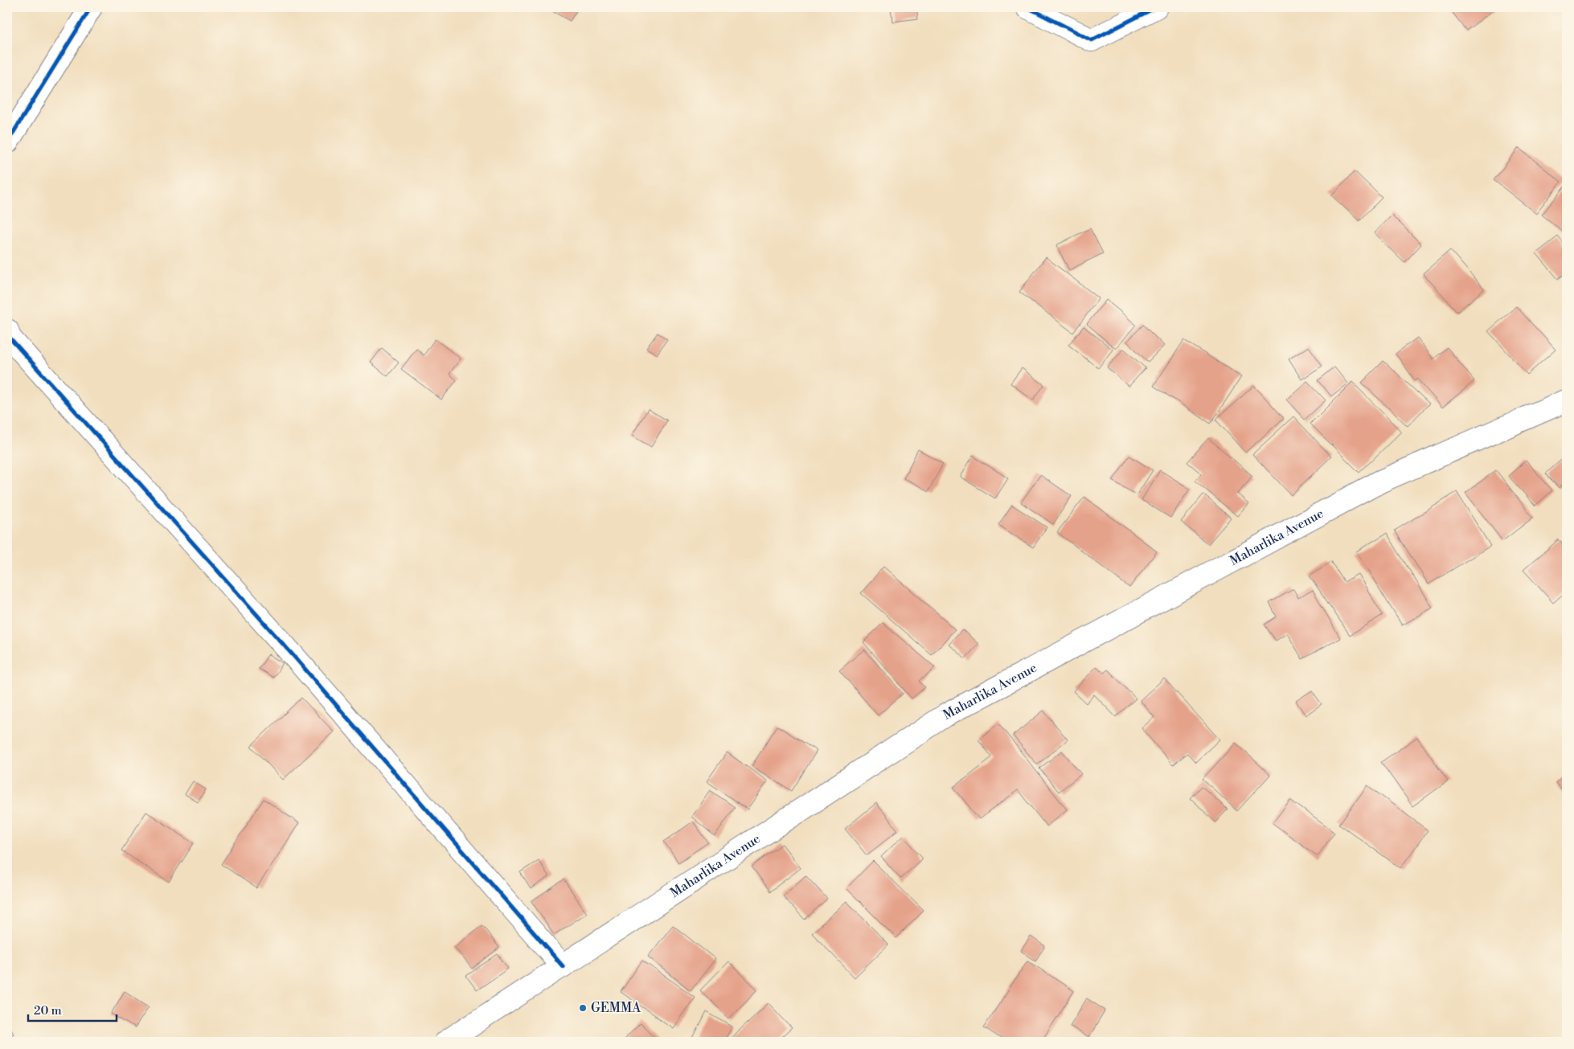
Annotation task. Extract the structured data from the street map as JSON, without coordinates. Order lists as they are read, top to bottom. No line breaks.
{"streets":{"main road":["Maharlika Avenue"]},"places":["GEMMA"],"scale_bar":"20 m"}
